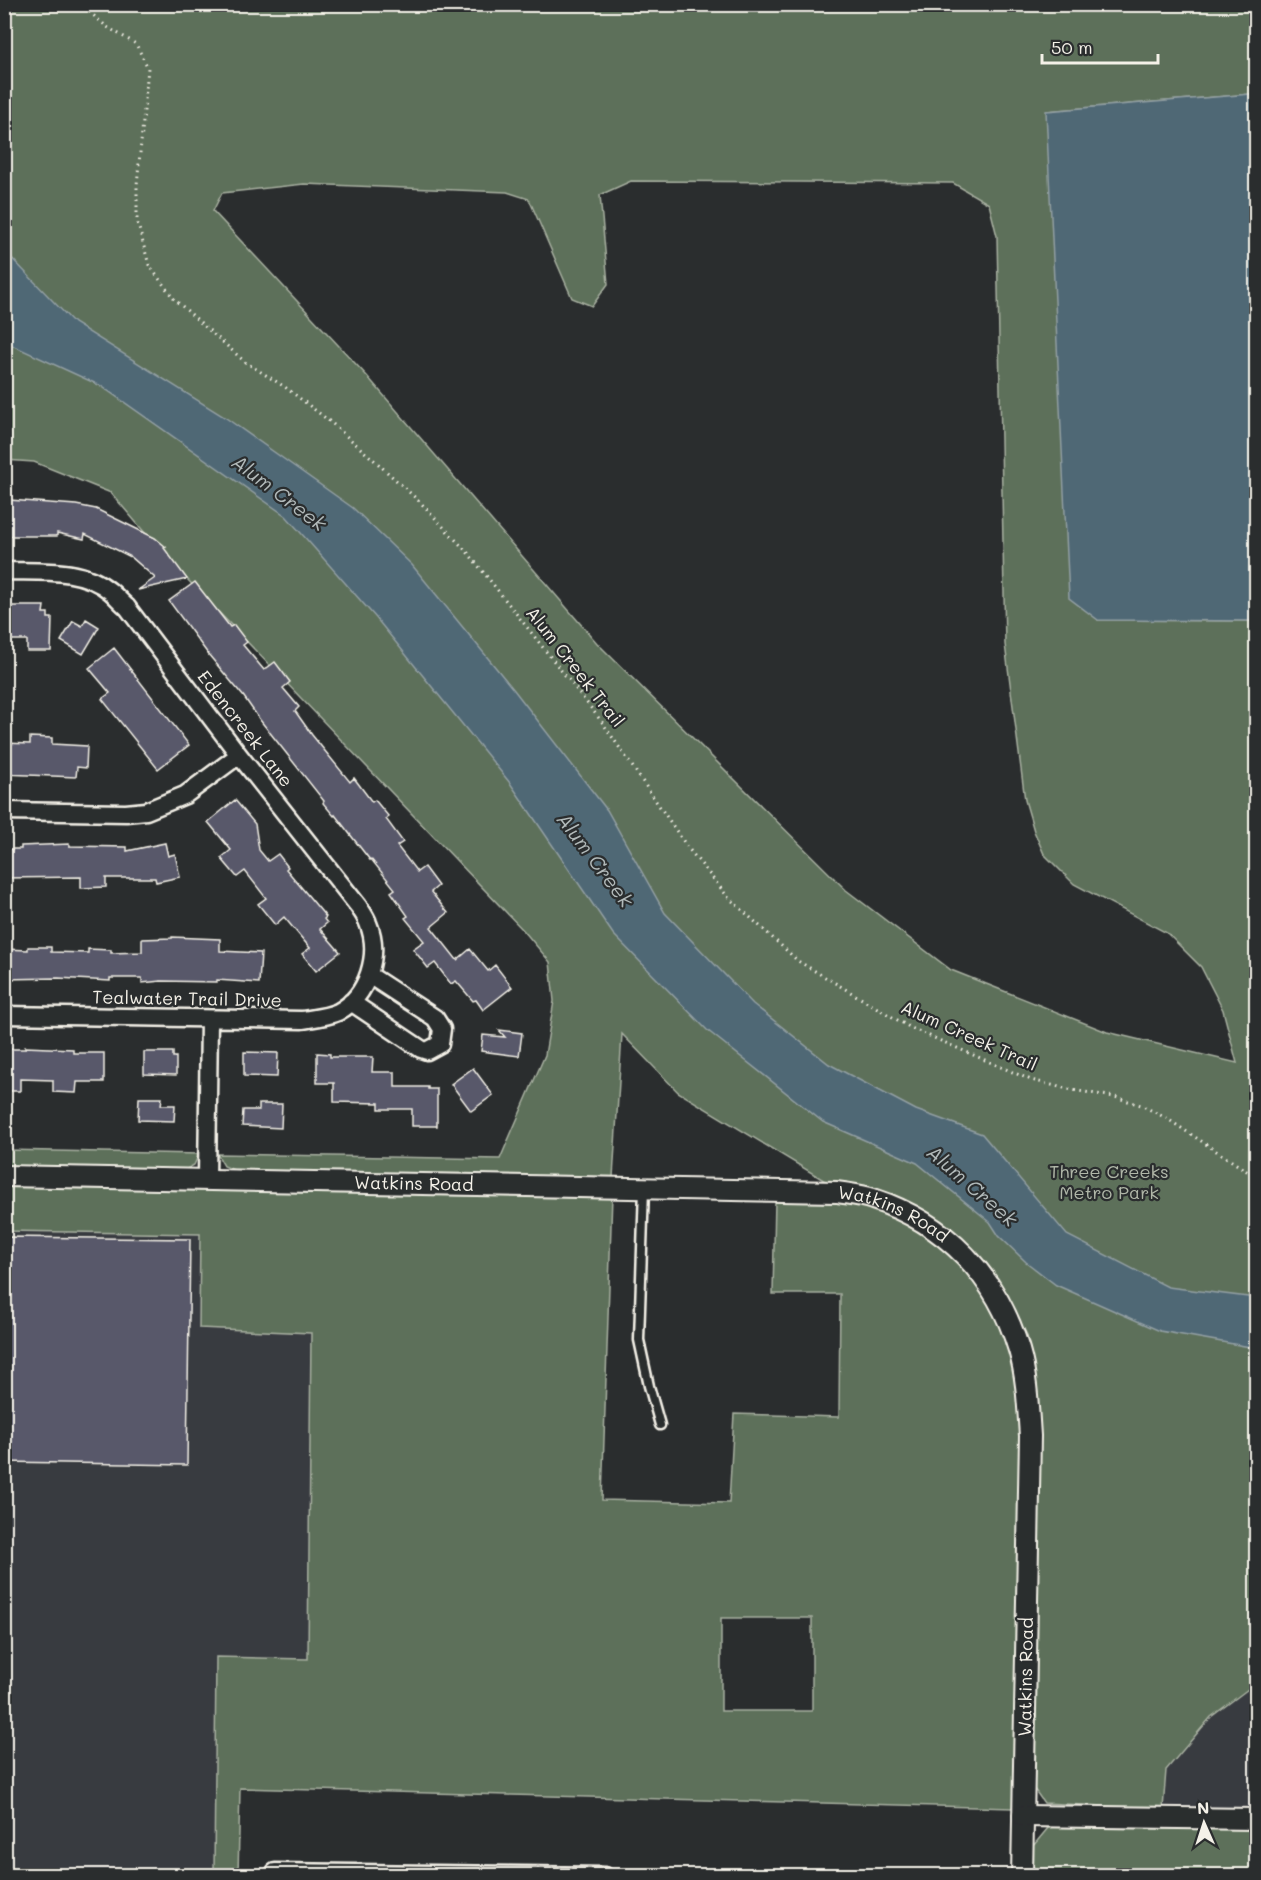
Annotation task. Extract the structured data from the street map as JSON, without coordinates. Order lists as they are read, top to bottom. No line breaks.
{"streets":{"street":["Edencreek Lane","Tealwater Trail Drive","Watkins Road"],"path":["Alum Creek Trail"]},"crossings":[["Edencreek Lane","Tealwater Trail Drive"]],"water":["Alum Creek"],"parks":["Three Creeks Metro Park"],"scale_bar":"50 m","north":"top"}
